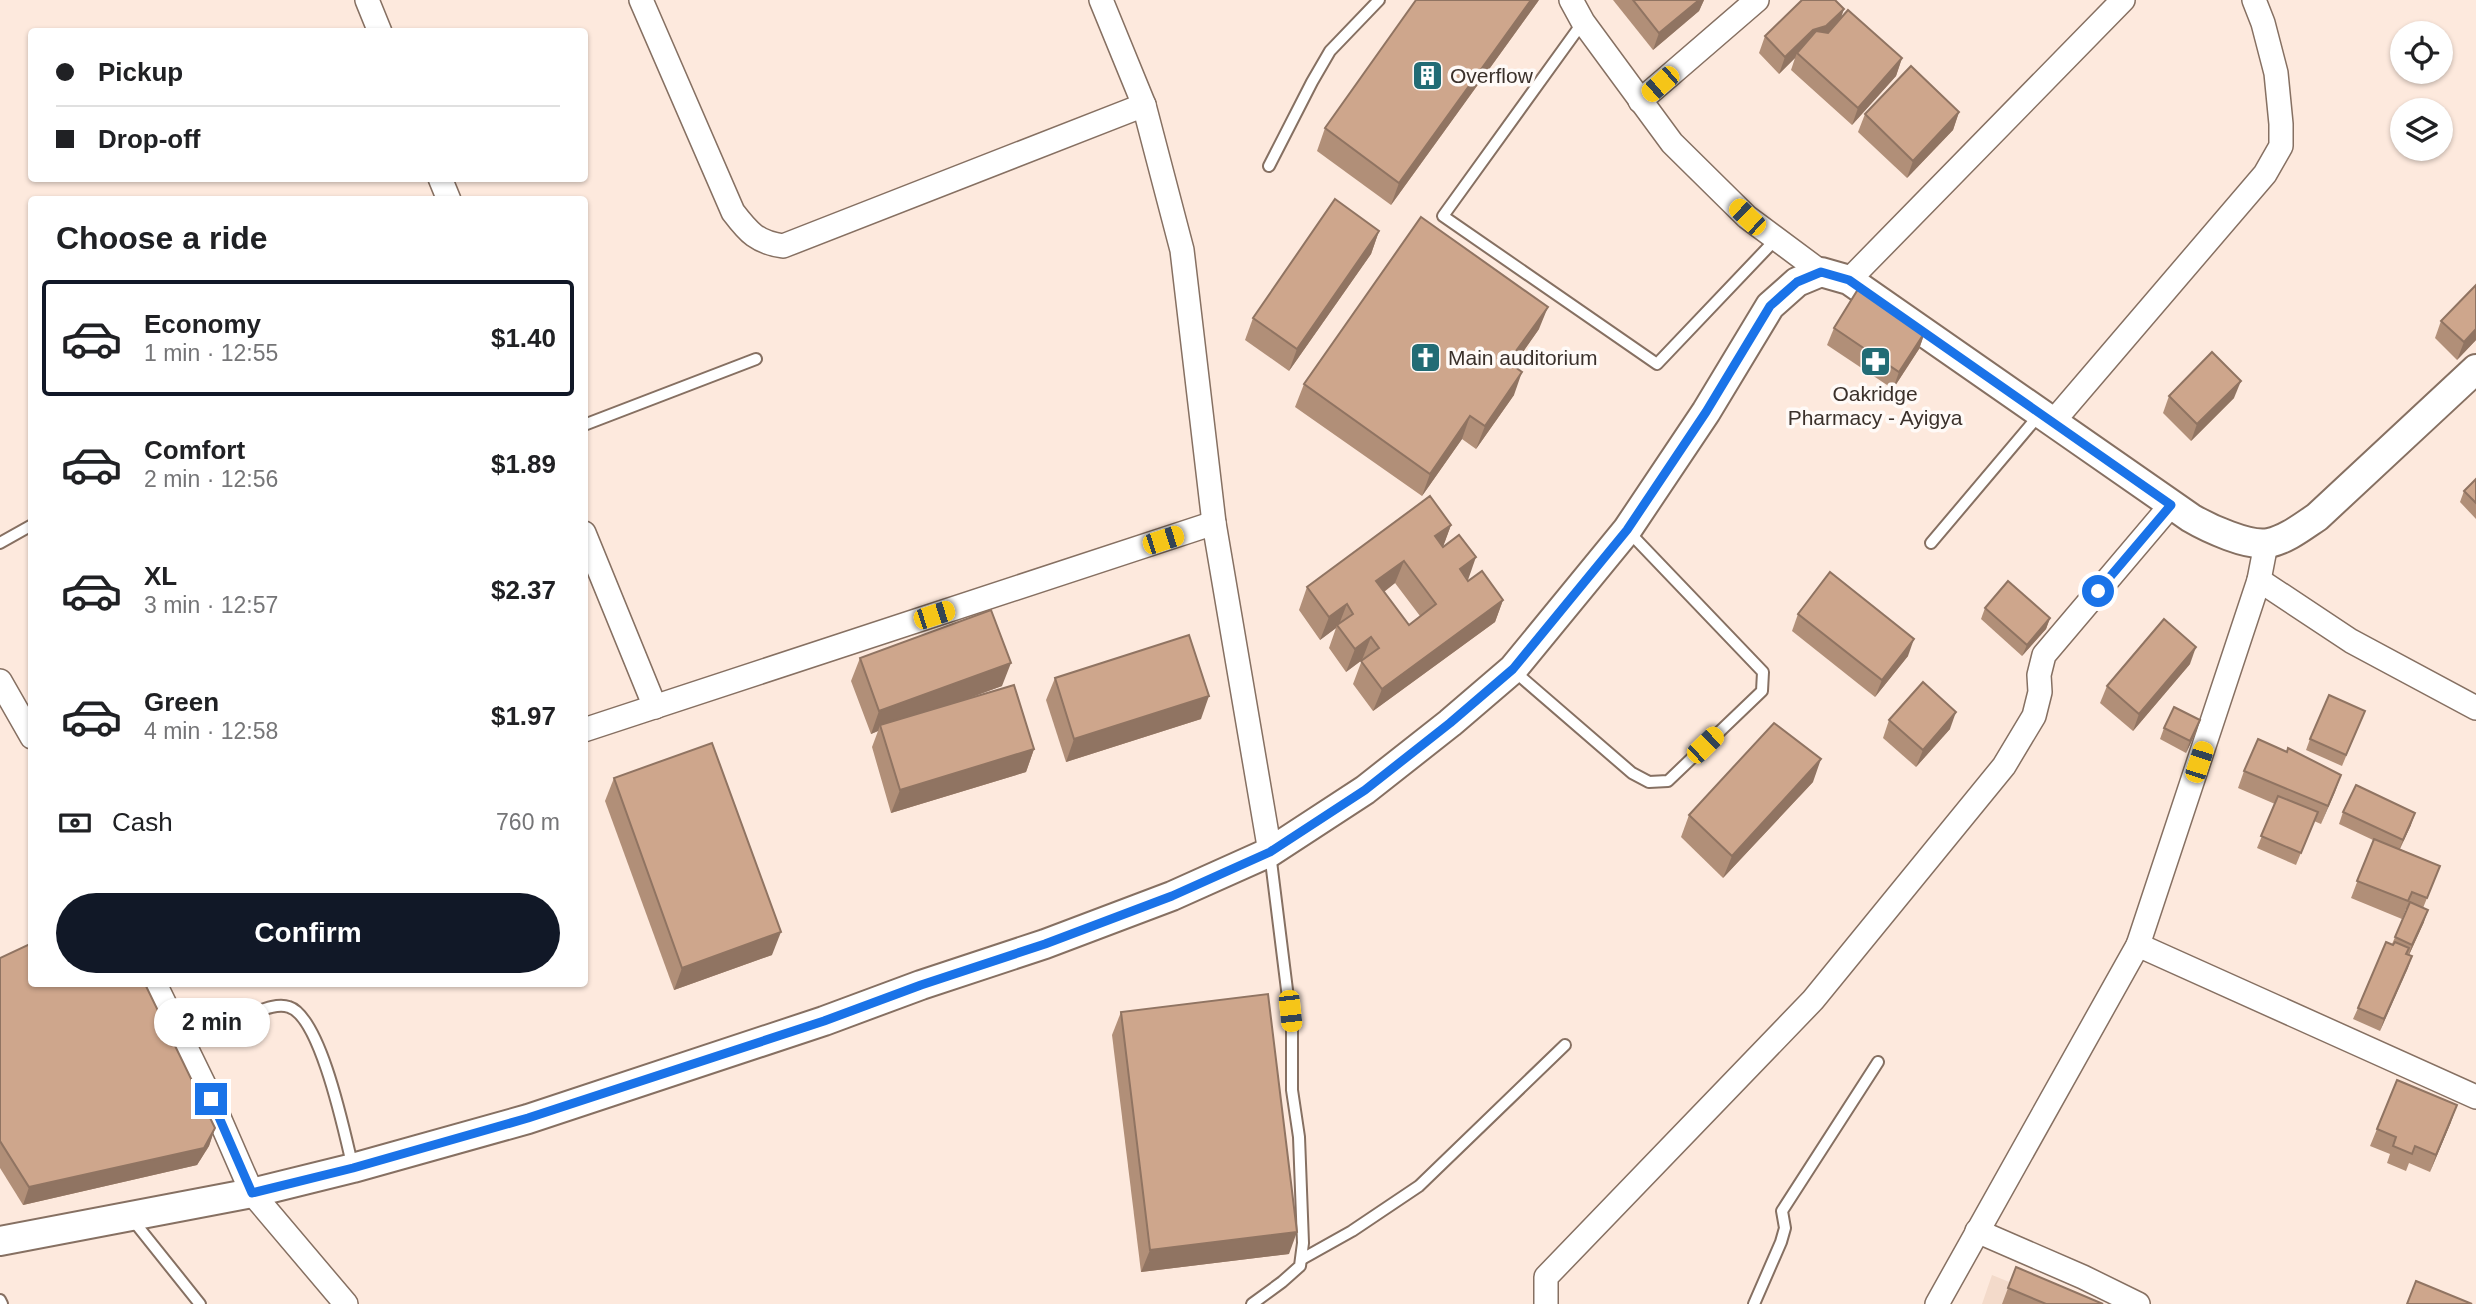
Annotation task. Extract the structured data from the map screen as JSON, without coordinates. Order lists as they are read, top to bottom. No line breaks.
{"places":{"building":["Overflow"],"church":["Main auditorium"],"pharmacy":["Oakridge Pharmacy - Ayigya"]},"page":{"banner":["Pickup","Drop-off"],"heading":"Choose a ride","list":[{"name":"Economy","note":"1 min · 12:55","value":"$1.40"},{"name":"Comfort","note":"2 min · 12:56","value":"$1.89"},{"name":"XL","note":"3 min · 12:57","value":"$2.37"},{"name":"Green","note":"4 min · 12:58","value":"$1.97"}],"pay":["Cash","760 m"],"buttons":"Confirm","bubble":"2 min"}}
